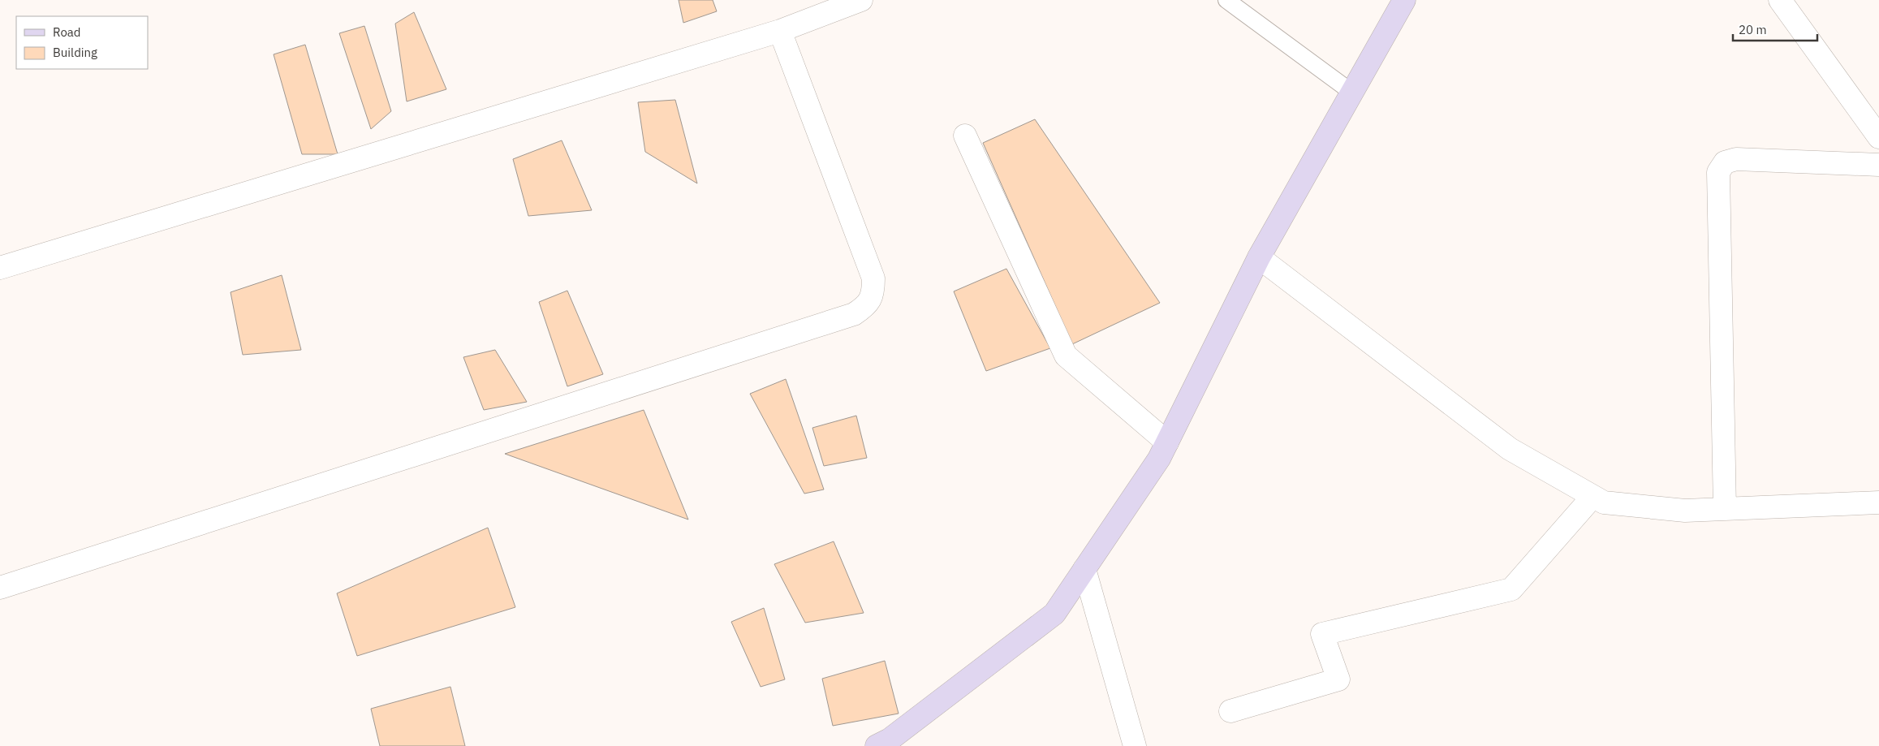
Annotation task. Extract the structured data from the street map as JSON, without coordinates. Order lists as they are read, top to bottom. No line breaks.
{"legend":["Road","Building"],"scale_bar":"20 m"}
